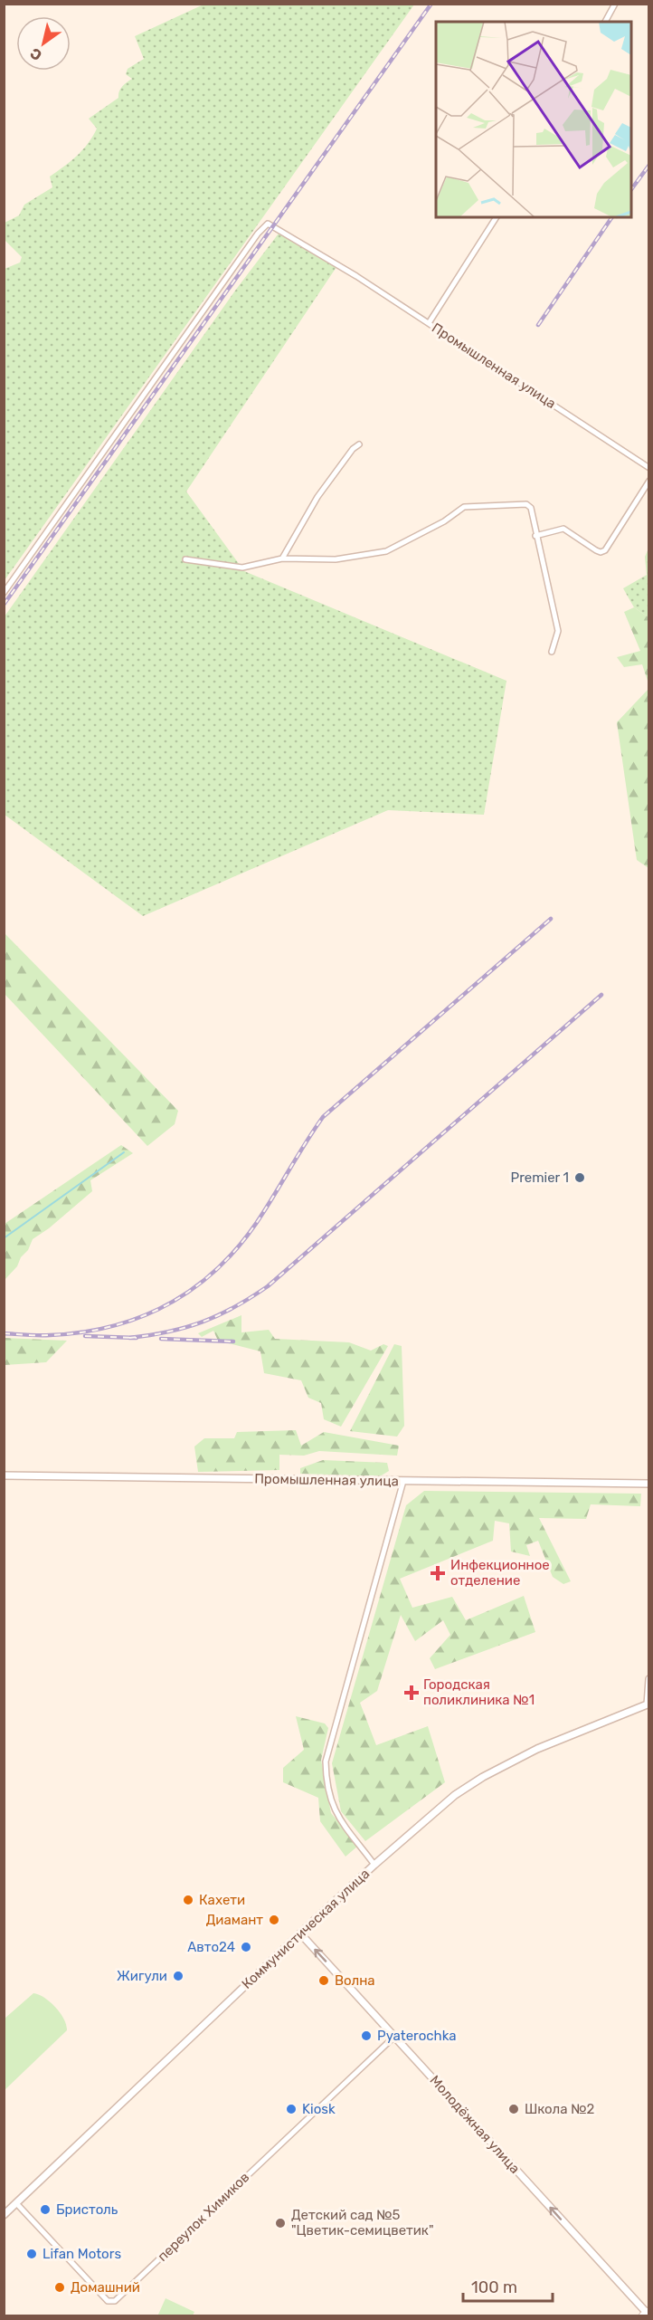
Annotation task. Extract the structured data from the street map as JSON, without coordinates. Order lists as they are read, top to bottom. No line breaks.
{"streets":{"street":["Промышленная улица","Коммунистическая улица","Молодёжная улица","переулок Химиков"]},"crossings":[["Коммунистическая улица","Молодёжная улица"],["Коммунистическая улица","переулок Химиков"],["Молодёжная улица","переулок Химиков"]],"one_way":["Молодёжная улица"],"places":{"other":["Premier 1","Кахети","Диамант","Авто24","Жигули","Волна","Pyaterochka","Kiosk","Школа №2","Бристоль","Детский сад №5 \"Цветик-семицветик\"","Lifan Motors","Домашний"],"health":["Инфекционное отделение","Городская поликлиника №1"]},"scale_bar":"100 m","north":"bottom left"}
